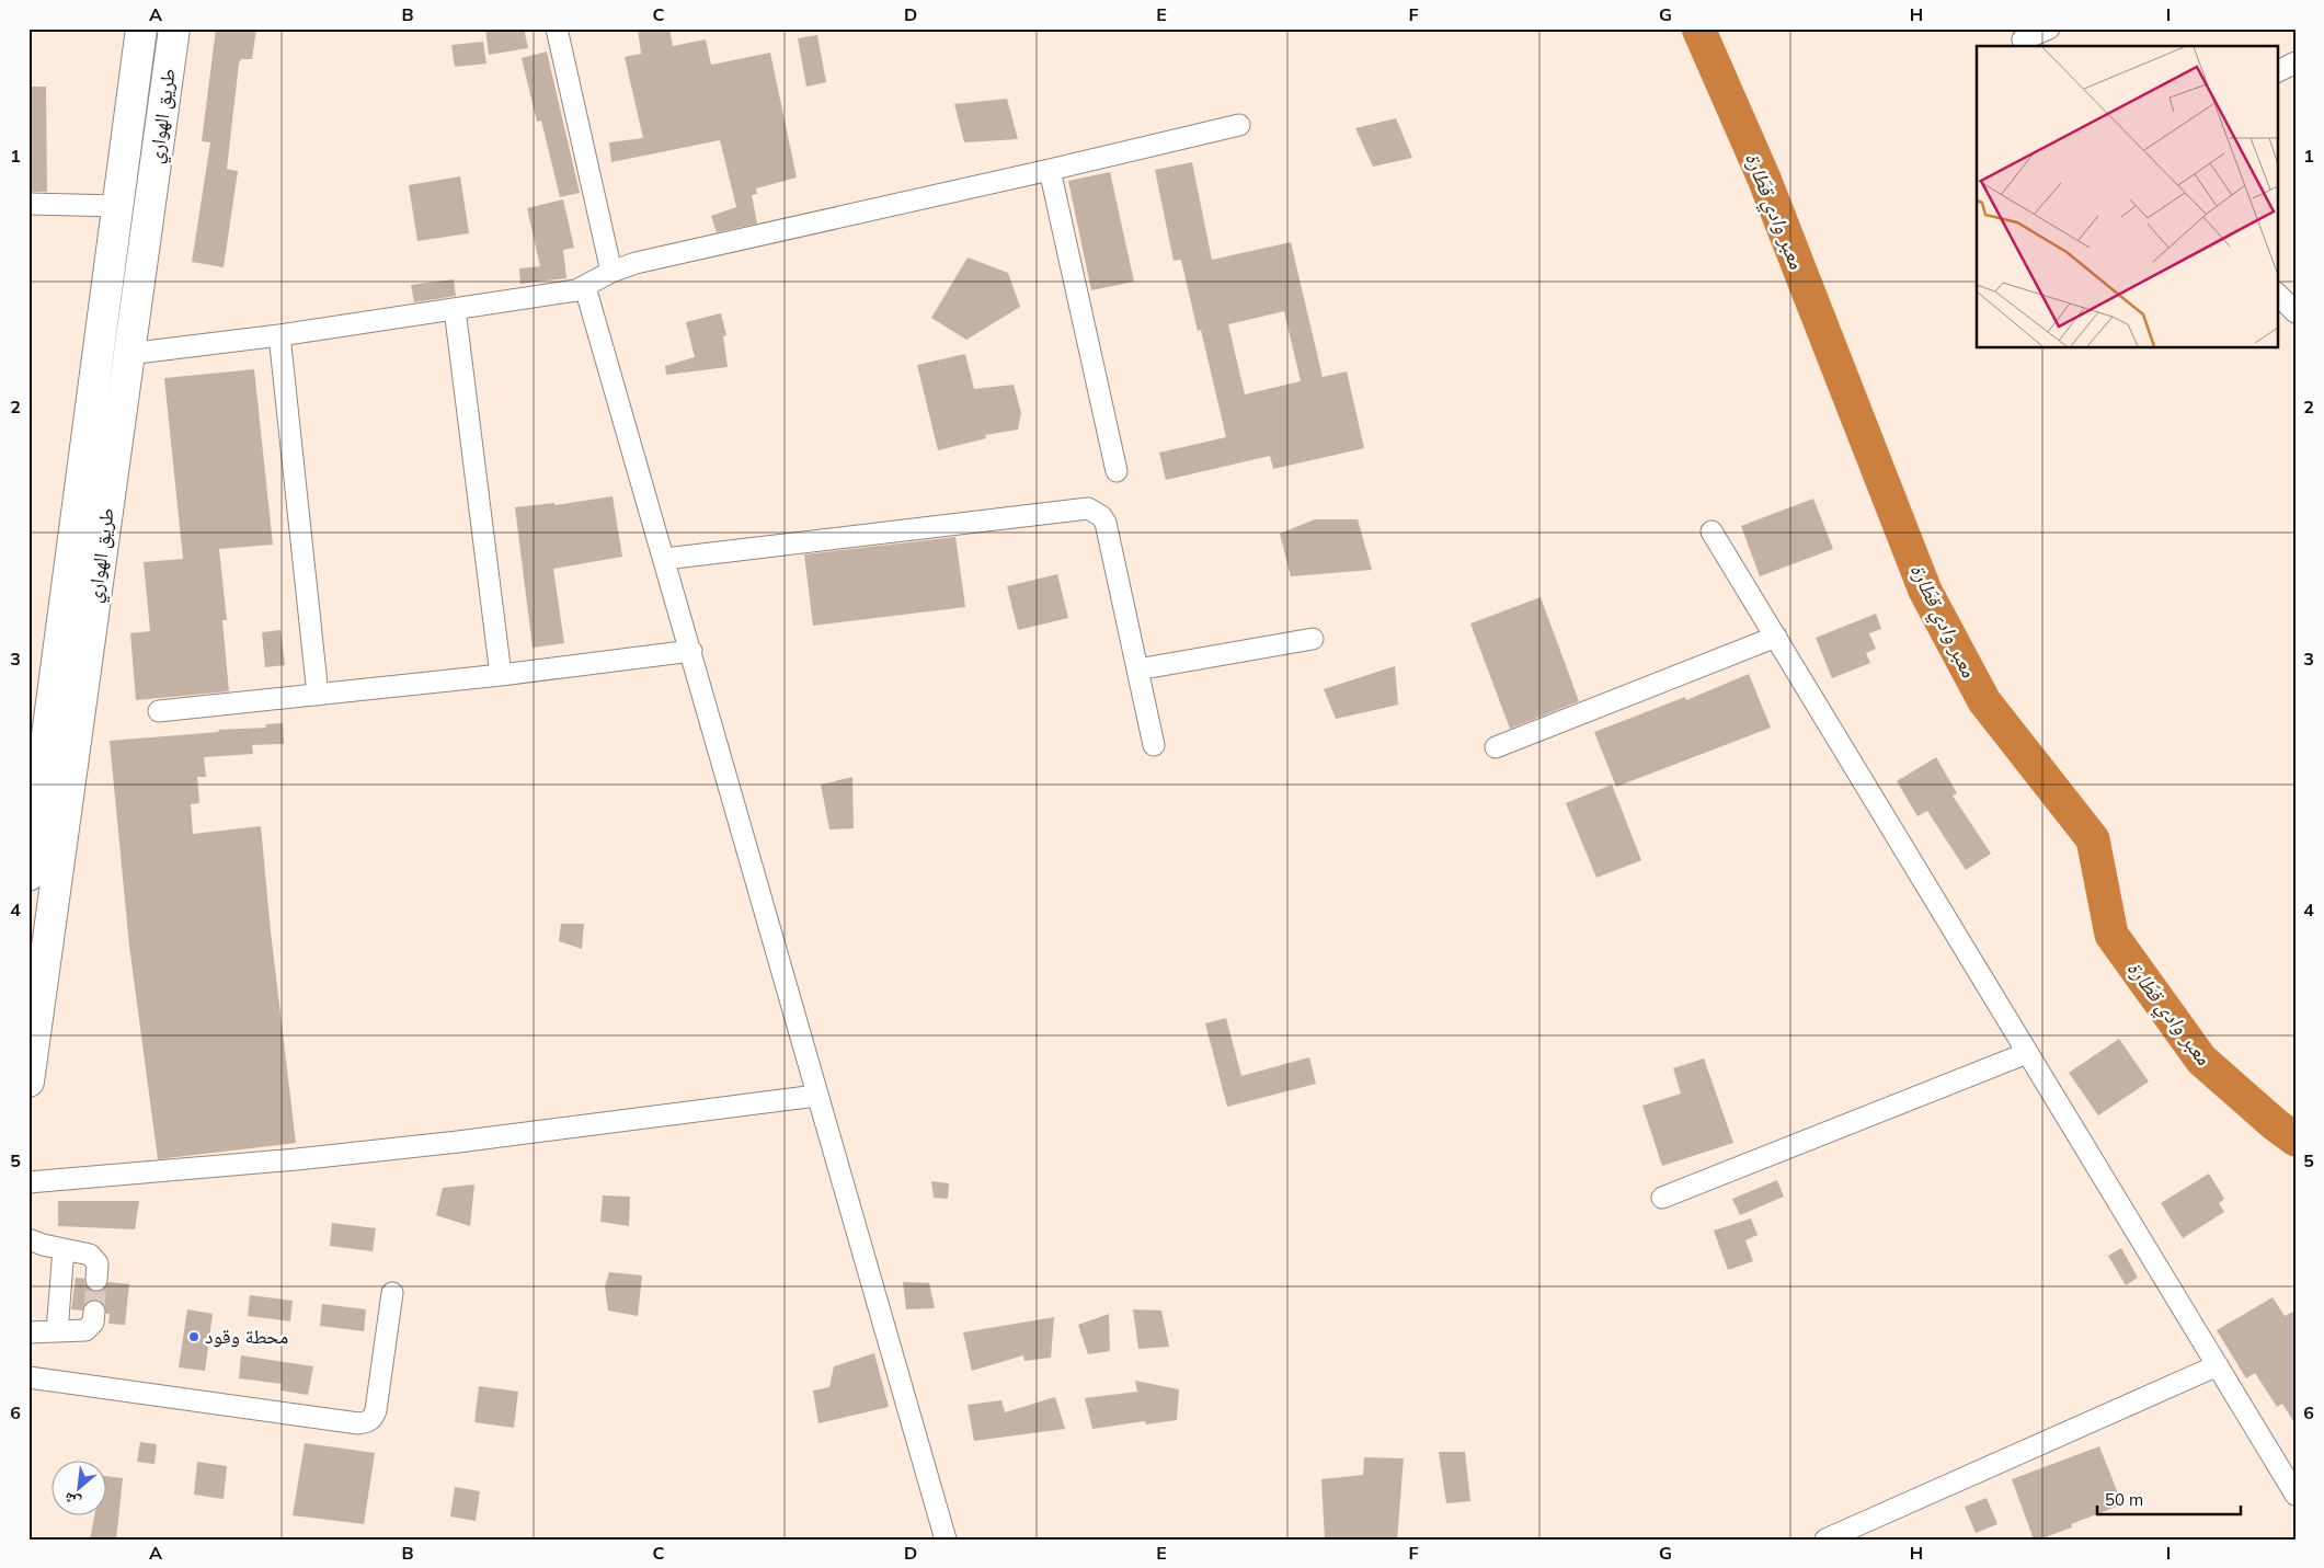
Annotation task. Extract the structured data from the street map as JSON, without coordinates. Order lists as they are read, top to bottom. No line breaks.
{"streets":{"highway":["طريق الهواري"]},"water":["معبر وادي قطّارة"],"places":["محطة وقود"],"scale_bar":"50 m","north":"bottom left","grid":{"columns":["A","B","C","D","E","F","G","H","I"],"rows":["1","2","3","4","5","6"]}}
